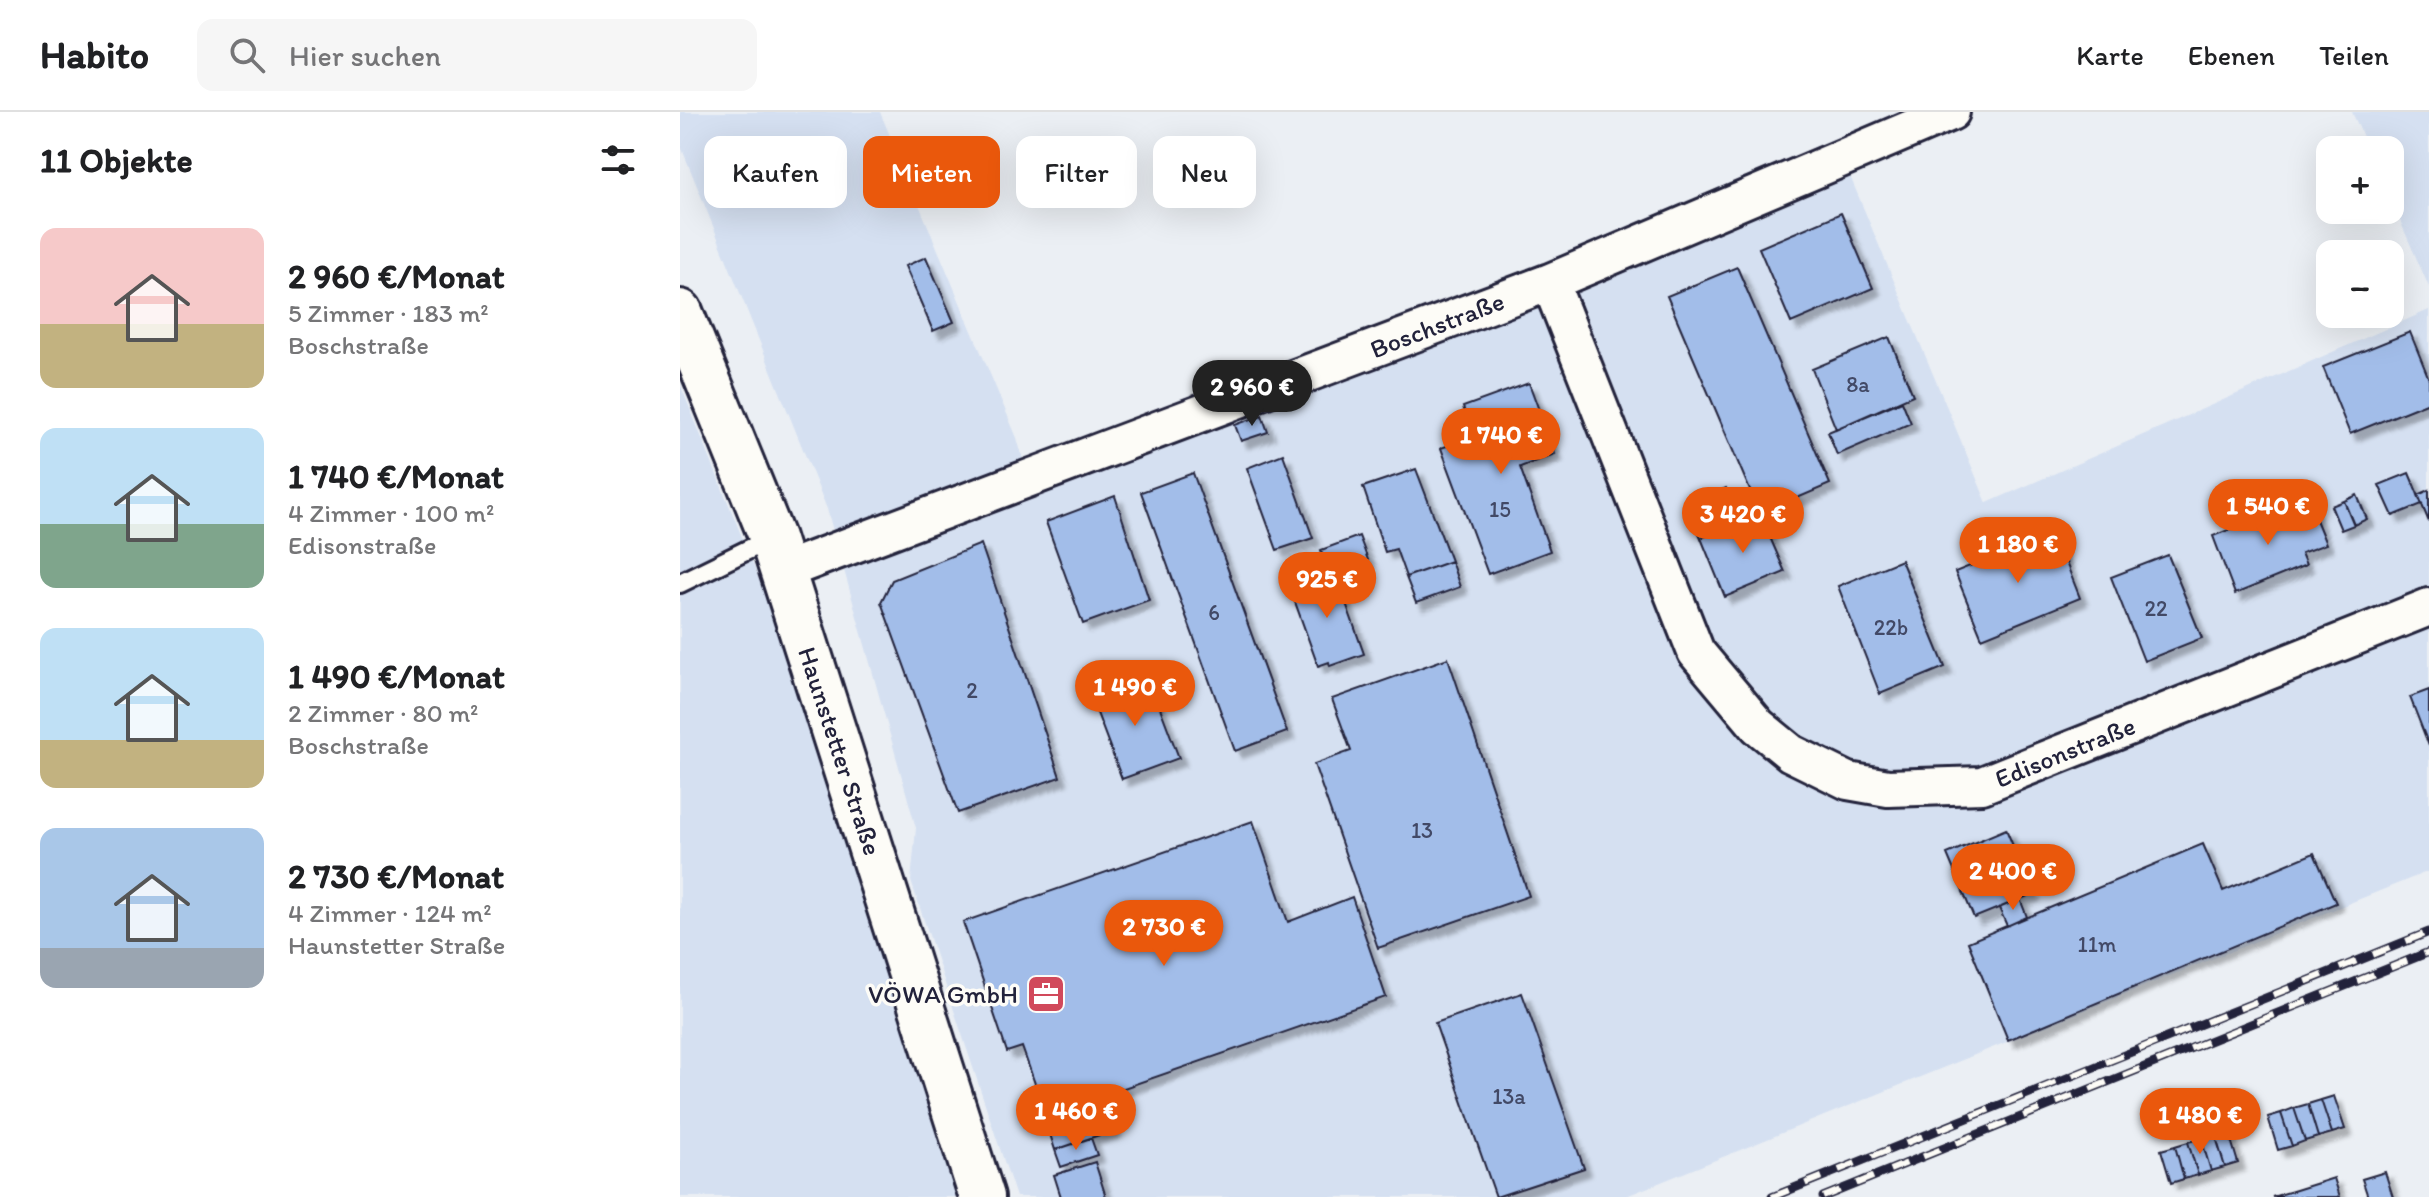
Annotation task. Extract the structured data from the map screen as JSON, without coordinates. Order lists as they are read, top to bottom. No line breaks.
{"streets":{"street":["Boschstraße","Haunstetter Straße","Edisonstraße"]},"crossings":[["Boschstraße","Haunstetter Straße"],["Boschstraße","Edisonstraße"]],"places":{"office":["VÖWA GmbH"]},"house_numbers":["8a","15","22","6","22b","2","13","11m","13a"],"page":{"header":"Habito","search":"Hier suchen","nav":["Karte","Ebenen","Teilen"],"heading":"11 Objekte","map_buttons":["+","−"],"chip":["Kaufen","Mieten","Filter","Neu"],"list":[{"name":"2 960 €/Monat","note":"5 Zimmer · 183 m² · Boschstraße"},{"name":"1 740 €/Monat","note":"4 Zimmer · 100 m² · Edisonstraße"},{"name":"1 490 €/Monat","note":"2 Zimmer · 80 m² · Boschstraße"},{"name":"2 730 €/Monat","note":"4 Zimmer · 124 m² · Haunstetter Straße"}],"price":["2 960 €","1 740 €","1 540 €","3 420 €","1 180 €","925 €","1 490 €","2 400 €","2 730 €","1 460 €","1 480 €"]}}
